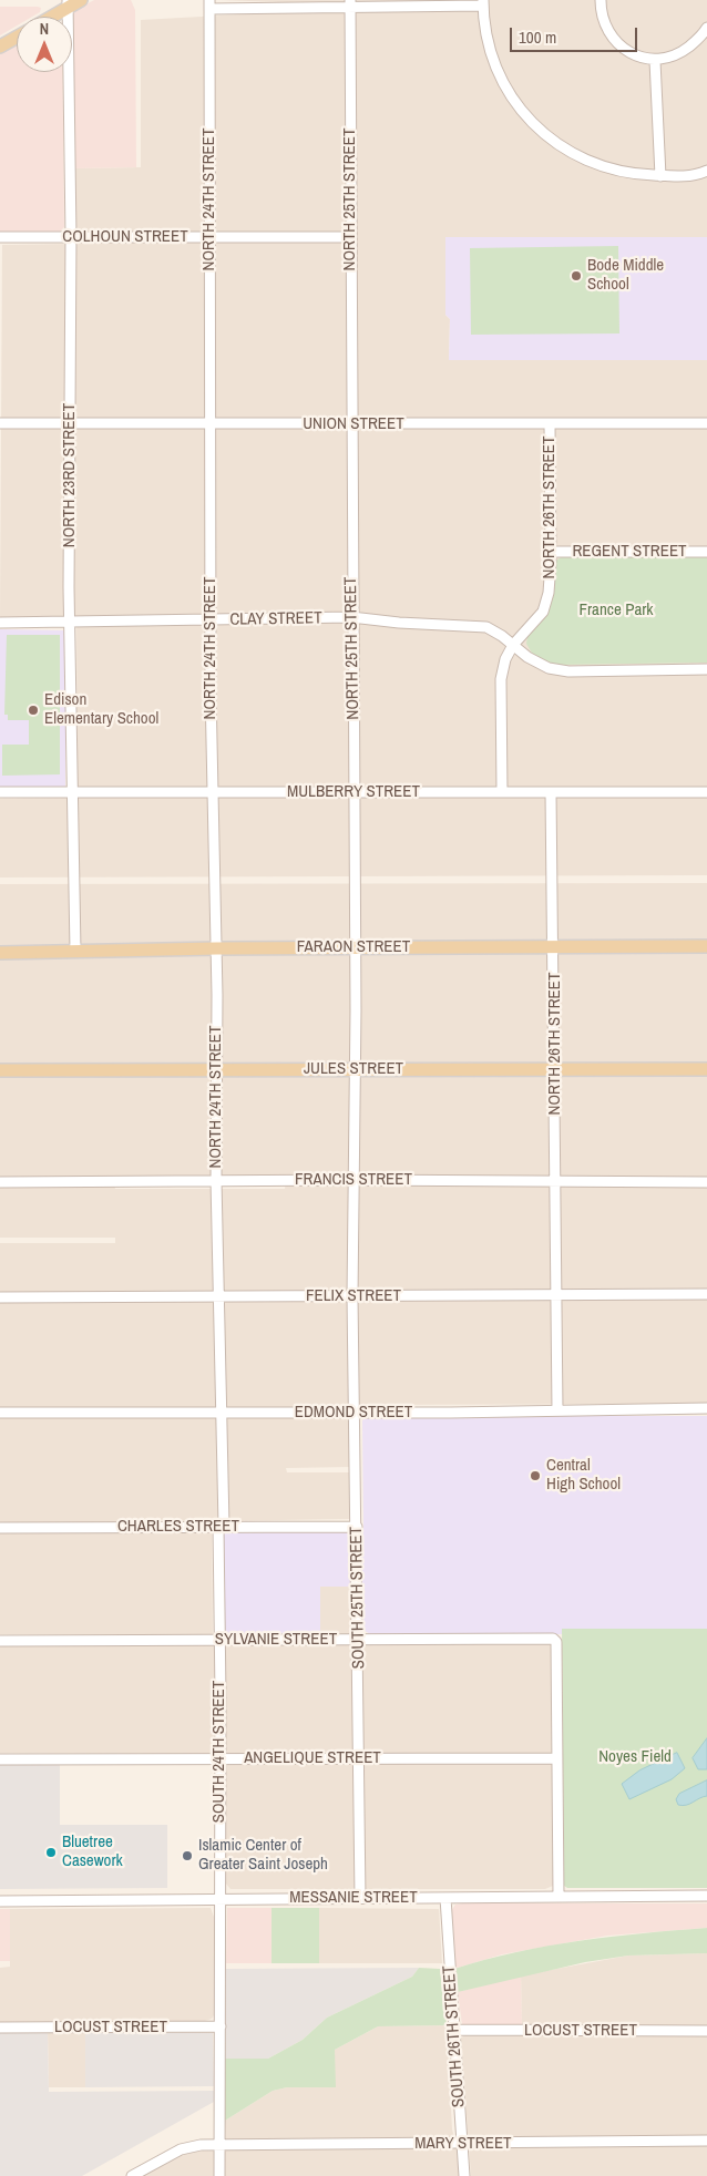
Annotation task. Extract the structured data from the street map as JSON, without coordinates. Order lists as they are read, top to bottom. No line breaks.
{"streets":{"main road":["FARAON STREET","JULES STREET"],"street":["NORTH 24TH STREET","NORTH 25TH STREET","COLHOUN STREET","UNION STREET","NORTH 23RD STREET","NORTH 26TH STREET","REGENT STREET","CLAY STREET","MULBERRY STREET","FRANCIS STREET","FELIX STREET","EDMOND STREET","CHARLES STREET","SOUTH 25TH STREET","SYLVANIE STREET","SOUTH 24TH STREET","ANGELIQUE STREET","MESSANIE STREET","LOCUST STREET","SOUTH 26TH STREET","MARY STREET"]},"crossings":[["NORTH 24TH STREET","COLHOUN STREET"],["NORTH 24TH STREET","UNION STREET"],["NORTH 24TH STREET","CLAY STREET"],["NORTH 24TH STREET","MULBERRY STREET"],["NORTH 24TH STREET","FARAON STREET"],["NORTH 24TH STREET","JULES STREET"],["NORTH 24TH STREET","FRANCIS STREET"],["NORTH 24TH STREET","FELIX STREET"],["NORTH 24TH STREET","SOUTH 24TH STREET"],["NORTH 25TH STREET","COLHOUN STREET"],["NORTH 25TH STREET","UNION STREET"],["NORTH 25TH STREET","CLAY STREET"],["NORTH 25TH STREET","MULBERRY STREET"],["NORTH 25TH STREET","FARAON STREET"],["NORTH 25TH STREET","JULES STREET"],["NORTH 25TH STREET","FRANCIS STREET"],["NORTH 25TH STREET","FELIX STREET"],["NORTH 25TH STREET","SOUTH 25TH STREET"],["COLHOUN STREET","NORTH 23RD STREET"],["UNION STREET","NORTH 23RD STREET"],["UNION STREET","NORTH 26TH STREET"],["NORTH 23RD STREET","CLAY STREET"],["NORTH 23RD STREET","MULBERRY STREET"],["NORTH 23RD STREET","FARAON STREET"],["NORTH 26TH STREET","REGENT STREET"],["NORTH 26TH STREET","CLAY STREET"],["NORTH 26TH STREET","MULBERRY STREET"],["NORTH 26TH STREET","FARAON STREET"],["NORTH 26TH STREET","JULES STREET"],["NORTH 26TH STREET","FRANCIS STREET"],["NORTH 26TH STREET","FELIX STREET"],["FELIX STREET","SOUTH 25TH STREET"],["FELIX STREET","SOUTH 24TH STREET"],["EDMOND STREET","SOUTH 25TH STREET"],["EDMOND STREET","SOUTH 24TH STREET"],["CHARLES STREET","SOUTH 25TH STREET"],["CHARLES STREET","SOUTH 24TH STREET"],["SOUTH 25TH STREET","SYLVANIE STREET"],["SOUTH 25TH STREET","ANGELIQUE STREET"],["SOUTH 25TH STREET","MESSANIE STREET"],["SYLVANIE STREET","SOUTH 24TH STREET"],["SYLVANIE STREET","ANGELIQUE STREET"],["SOUTH 24TH STREET","ANGELIQUE STREET"],["SOUTH 24TH STREET","MESSANIE STREET"],["SOUTH 24TH STREET","LOCUST STREET"],["SOUTH 24TH STREET","MARY STREET"],["MESSANIE STREET","SOUTH 26TH STREET"],["LOCUST STREET","SOUTH 26TH STREET"],["SOUTH 26TH STREET","MARY STREET"]],"parks":["France Park","Noyes Field"],"places":["Bode Middle School","Edison Elementary School","Central High School","Bluetree Casework","Islamic Center of Greater Saint Joseph"],"scale_bar":"100 m","north":"top"}
